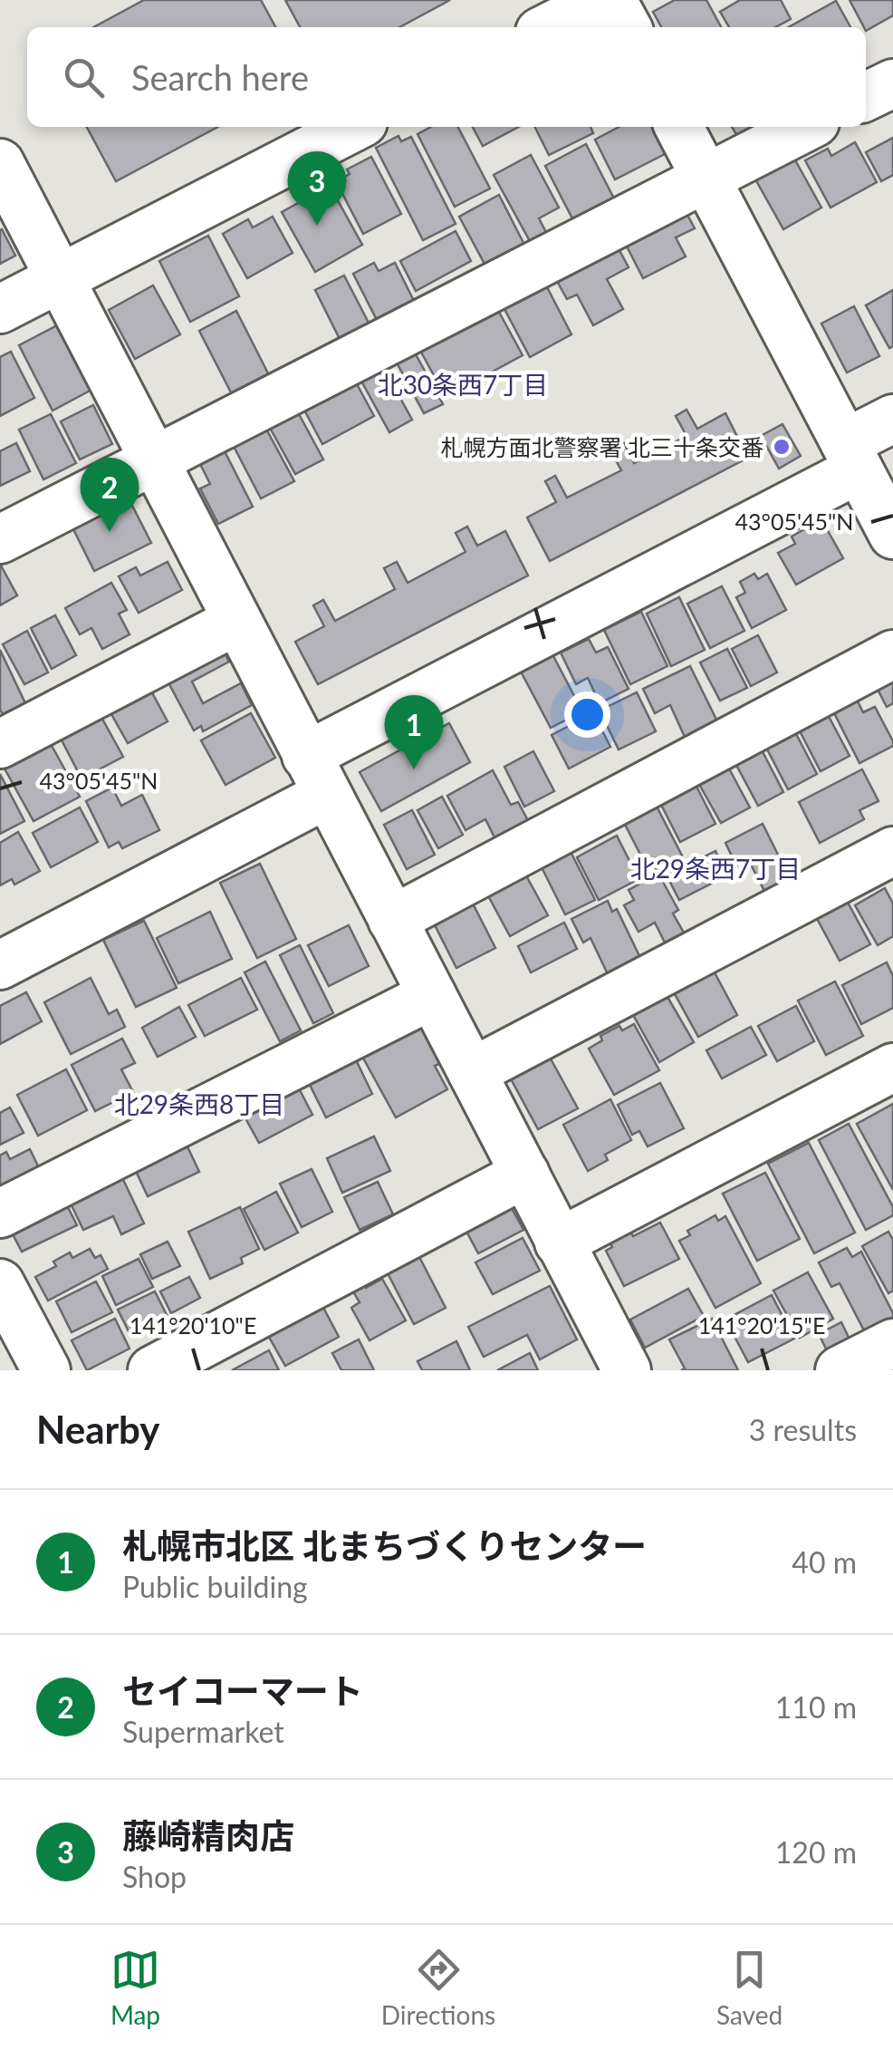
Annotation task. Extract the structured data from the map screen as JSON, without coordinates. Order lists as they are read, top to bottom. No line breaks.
{"districts":["北30条西7丁目","北29条西7丁目","北29条西8丁目"],"places":["札幌方面北警察署 北三十条交番"],"page":{"search":"Search here","pins":["3","2","1"],"heading":["Nearby","3 results"],"list":[{"mark":"1","name":"札幌市北区 北まちづくりセンター","note":"Public building","value":"40 m"},{"mark":"2","name":"セイコーマート","note":"Supermarket","value":"110 m"},{"mark":"3","name":"藤崎精肉店","note":"Shop","value":"120 m"}],"nav":["Map","Directions","Saved"]},"coordinates":["43°05'45\"N","141°20'10\"E","141°20'15\"E"]}
